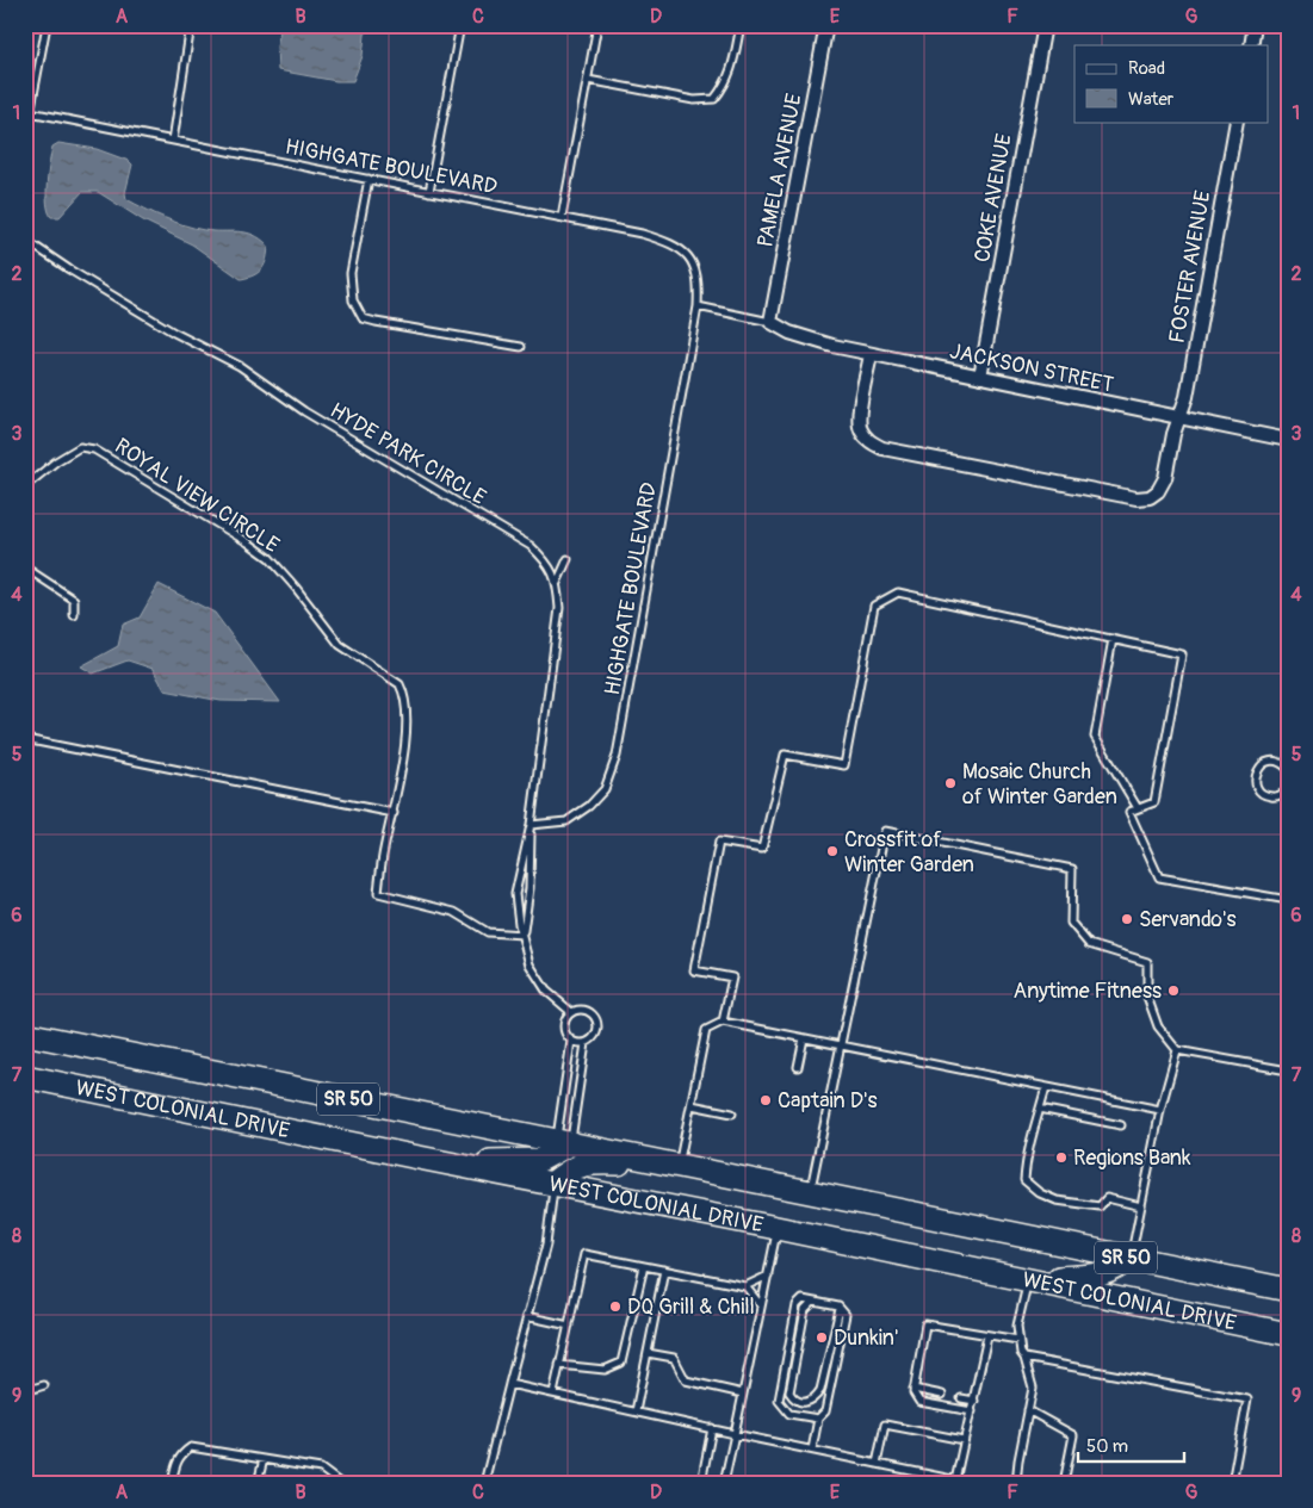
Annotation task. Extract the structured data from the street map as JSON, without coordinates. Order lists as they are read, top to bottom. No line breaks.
{"streets":{"highway":["SR 50","WEST COLONIAL DRIVE"],"street":["PAMELA AVENUE","COKE AVENUE","FOSTER AVENUE","JACKSON STREET"],"lane":["HIGHGATE BOULEVARD","HYDE PARK CIRCLE","ROYAL VIEW CIRCLE"]},"crossings":[["HIGHGATE BOULEVARD","HYDE PARK CIRCLE"],["PAMELA AVENUE","JACKSON STREET"],["COKE AVENUE","JACKSON STREET"],["FOSTER AVENUE","JACKSON STREET"],["HYDE PARK CIRCLE","ROYAL VIEW CIRCLE"]],"places":["Mosaic Church of Winter Garden","Crossfit of Winter Garden","Servando's","Anytime Fitness","Captain D's","Regions Bank","DQ Grill & Chill","Dunkin'"],"legend":["Road","Water"],"scale_bar":"50 m","grid":{"columns":["A","B","C","D","E","F","G"],"rows":["1","2","3","4","5","6","7","8","9"]}}
